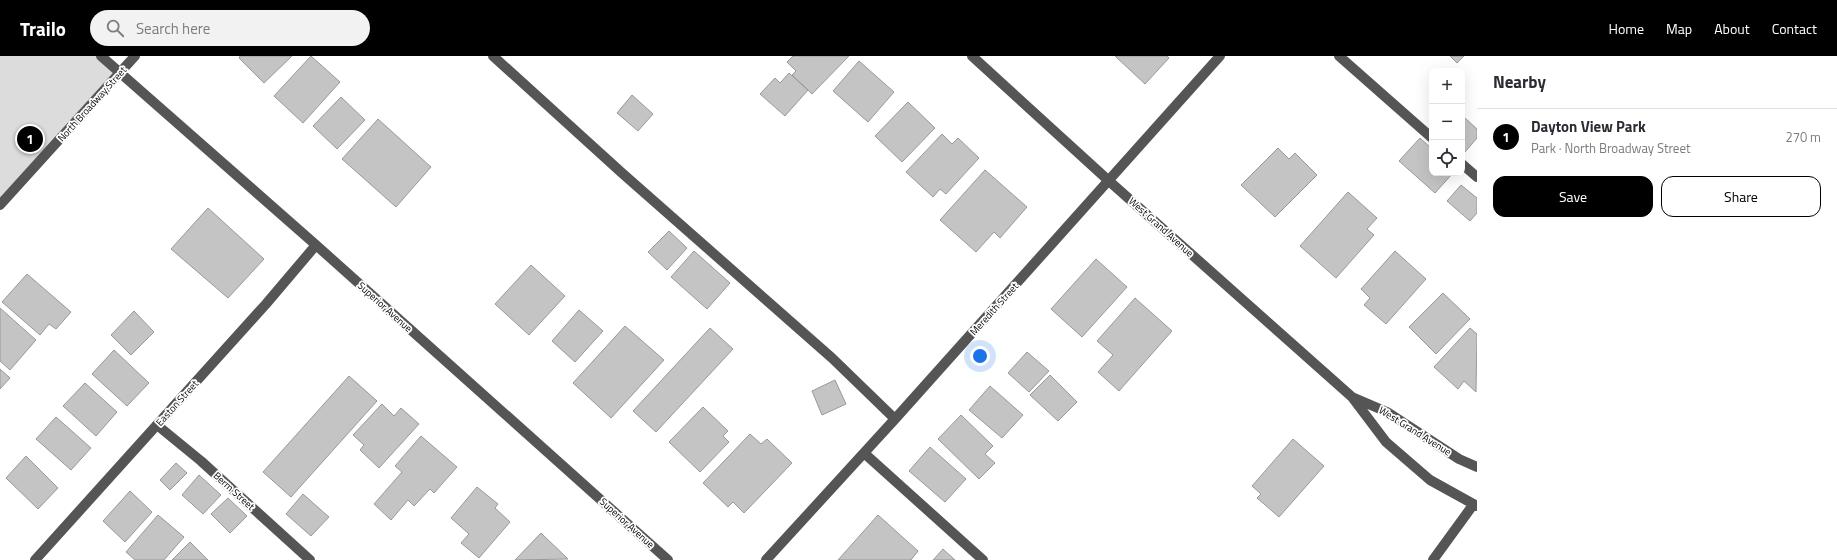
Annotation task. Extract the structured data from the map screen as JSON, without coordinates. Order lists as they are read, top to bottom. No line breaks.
{"streets":{"street":["North Broadway Street","West Grand Avenue","Superior Avenue","Meredith Street","Easton Street","Berm Street"]},"crossings":[["North Broadway Street","Superior Avenue"],["West Grand Avenue","Meredith Street"],["Superior Avenue","Easton Street"],["Easton Street","Berm Street"]],"page":{"header":"Trailo","search":"Search here","nav":["Home","Map","About","Contact"],"heading":"Nearby","map_buttons":["+","−"],"list":[{"mark":"1","name":"Dayton View Park","note":"Park · North Broadway Street","value":"270 m"}],"pins":"1","buttons":["Save","Share"]}}
